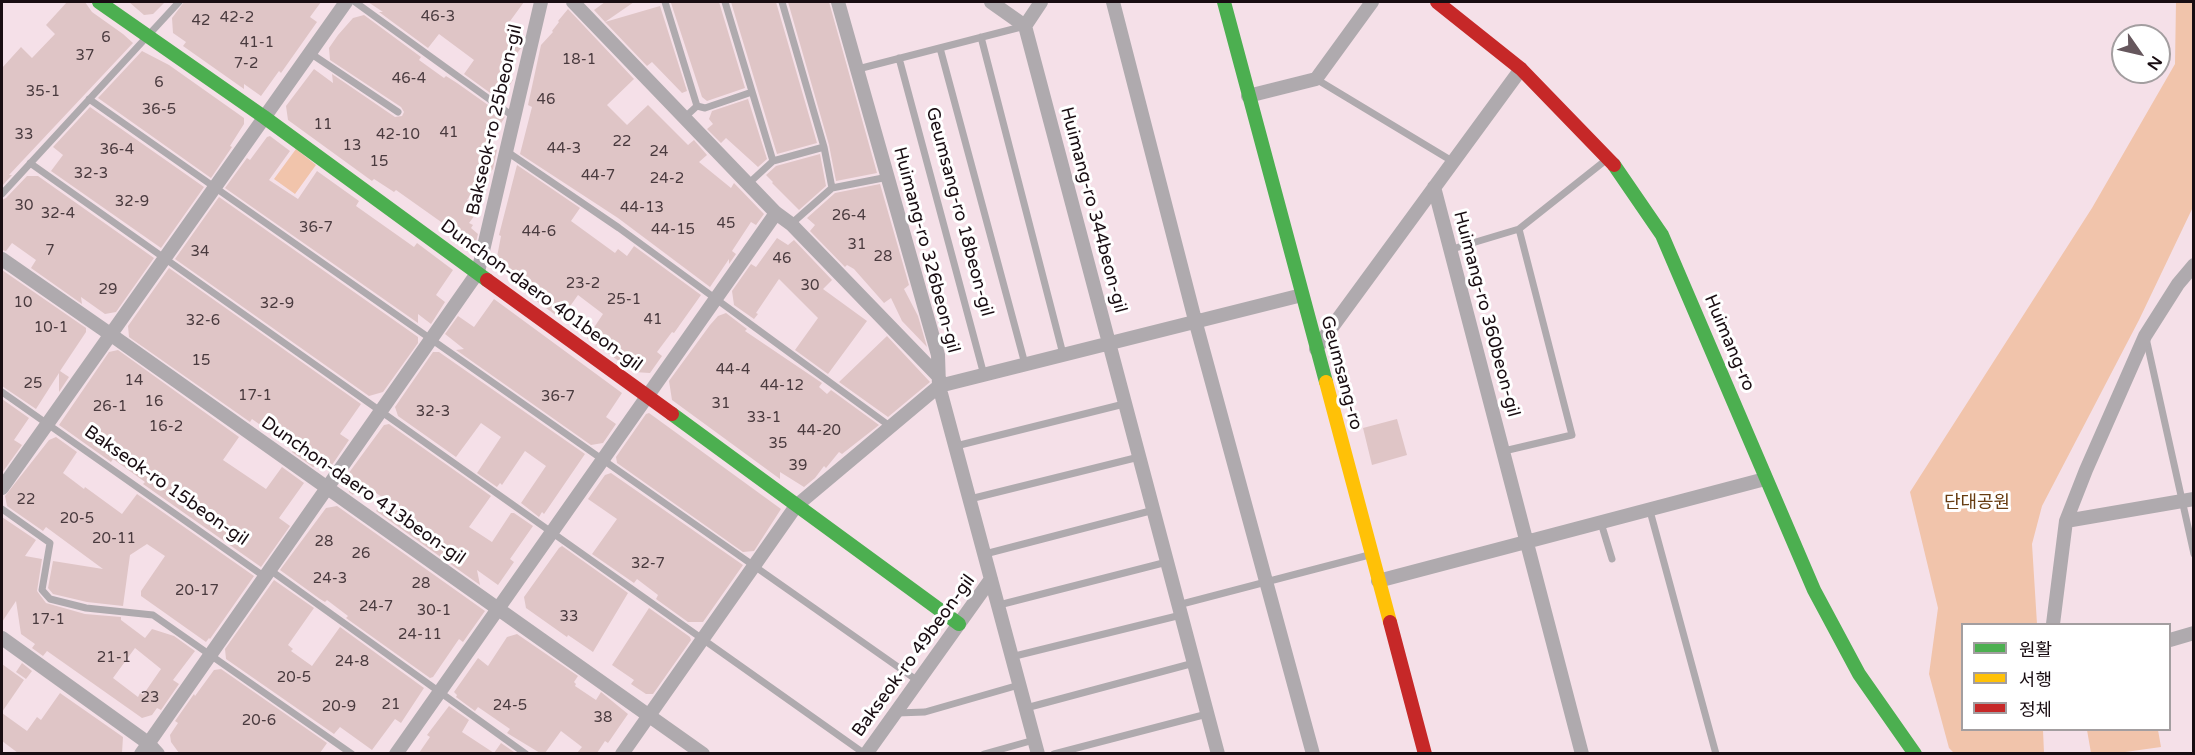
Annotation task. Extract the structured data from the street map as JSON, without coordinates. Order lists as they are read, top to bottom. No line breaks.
{"streets":{"street":["Bakseok-ro 25beon-gil","Huimang-ro 344beon-gil","Huimang-ro 326beon-gil","Dunchon-daero 401beon-gil","Huimang-ro 360beon-gil","Huimang-ro","Geumsang-ro","Dunchon-daero 413beon-gil","Bakseok-ro 49beon-gil"],"lane":["Geumsang-ro 18beon-gil","Bakseok-ro 15beon-gil"]},"crossings":[["Bakseok-ro 25beon-gil","Dunchon-daero 401beon-gil"],["Bakseok-ro 25beon-gil","Bakseok-ro 15beon-gil"],["Bakseok-ro 25beon-gil","Dunchon-daero 413beon-gil"],["Huimang-ro 326beon-gil","Bakseok-ro 49beon-gil"],["Dunchon-daero 401beon-gil","Bakseok-ro 49beon-gil"]],"parks":["단대공원"],"house_numbers":["46-3","42-2","42","6","41-1","37","18-1","7-2","46-4","6","35-1","46","36-5","11","41","33","42-10","22","13","44-3","36-4","24","15","32-3","44-7","24-2","32-9","30","44-13","32-4","26-4","45","36-7","44-15","44-6","31","7","34","28","46","23-2","30","29","25-1","10","32-9","41","32-6","10-1","15","44-4","14","25","44-12","17-1","36-7","16","31","26-1","32-3","33-1","16-2","44-20","35","39","22","20-5","20-11","28","26","32-7","24-3","28","20-17","24-7","30-1","33","17-1","24-11","21-1","24-8","20-5","23","21","24-5","20-9","38","20-6"],"legend":["원활","서행","정체"],"north":"bottom right"}
